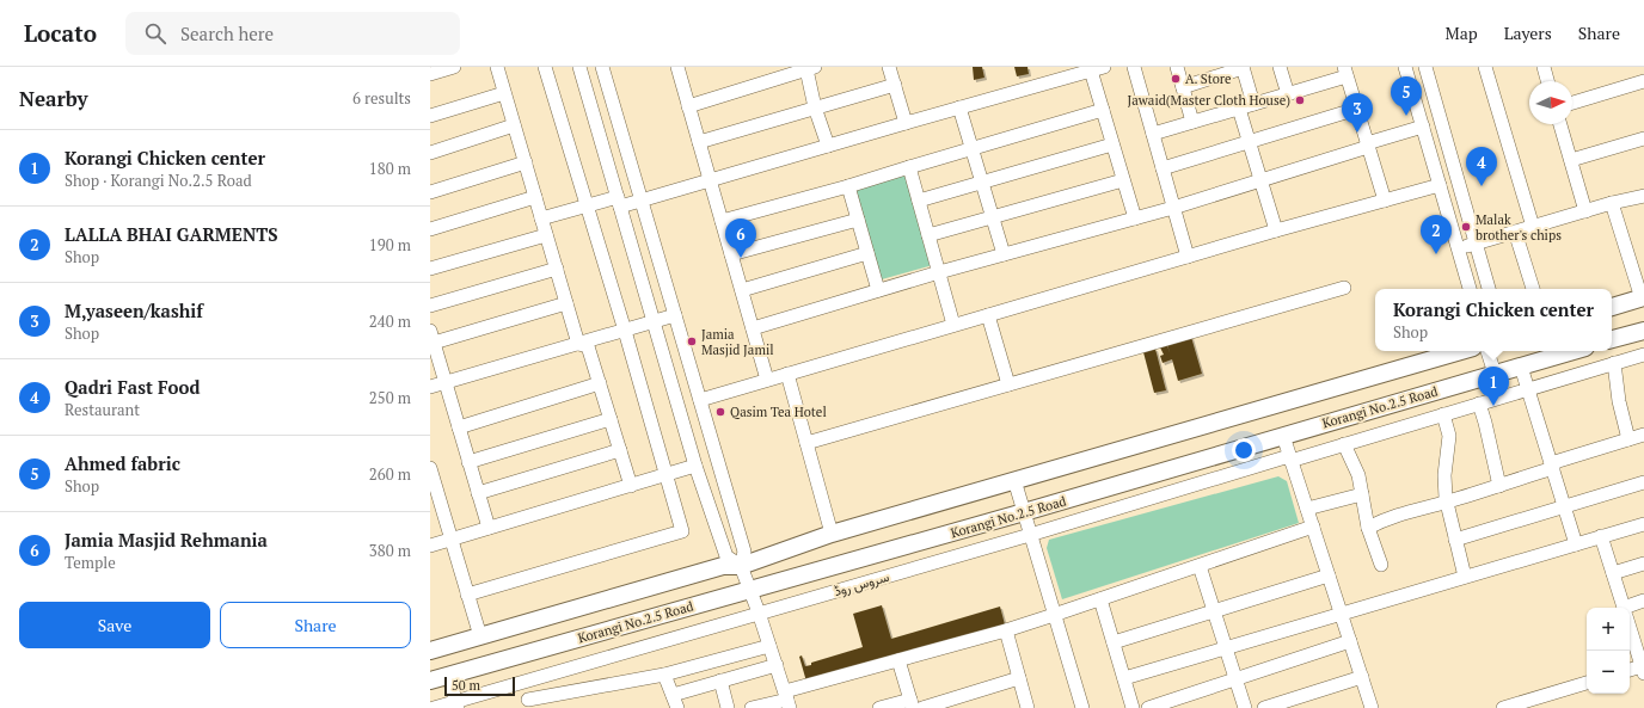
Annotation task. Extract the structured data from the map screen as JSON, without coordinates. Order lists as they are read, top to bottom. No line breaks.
{"streets":{"main road":["Korangi No.2.5 Road"],"street":["سروس روڈ"]},"places":["A. Store","Jawaid(Master Cloth House)","Malak brother's chips","Jamia Masjid Jamil","Qasim Tea Hotel"],"scale_bar":"50 m","north":"right","page":{"header":"Locato","search":"Search here","nav":["Map","Layers","Share"],"heading":["Nearby","6 results"],"pins":["5","3","4","2","6","1"],"list":[{"mark":"1","name":"Korangi Chicken center","note":"Shop · Korangi No.2.5 Road","value":"180 m"},{"mark":"2","name":"LALLA BHAI GARMENTS","note":"Shop","value":"190 m"},{"mark":"3","name":"M,yaseen/kashif","note":"Shop","value":"240 m"},{"mark":"4","name":"Qadri Fast Food","note":"Restaurant","value":"250 m"},{"mark":"5","name":"Ahmed fabric","note":"Shop","value":"260 m"},{"mark":"6","name":"Jamia Masjid Rehmania","note":"Temple","value":"380 m"}],"popup":["Korangi Chicken center","Shop"],"buttons":["Save","Share"],"map_buttons":["+","−"],"scale":"50 m"}}
